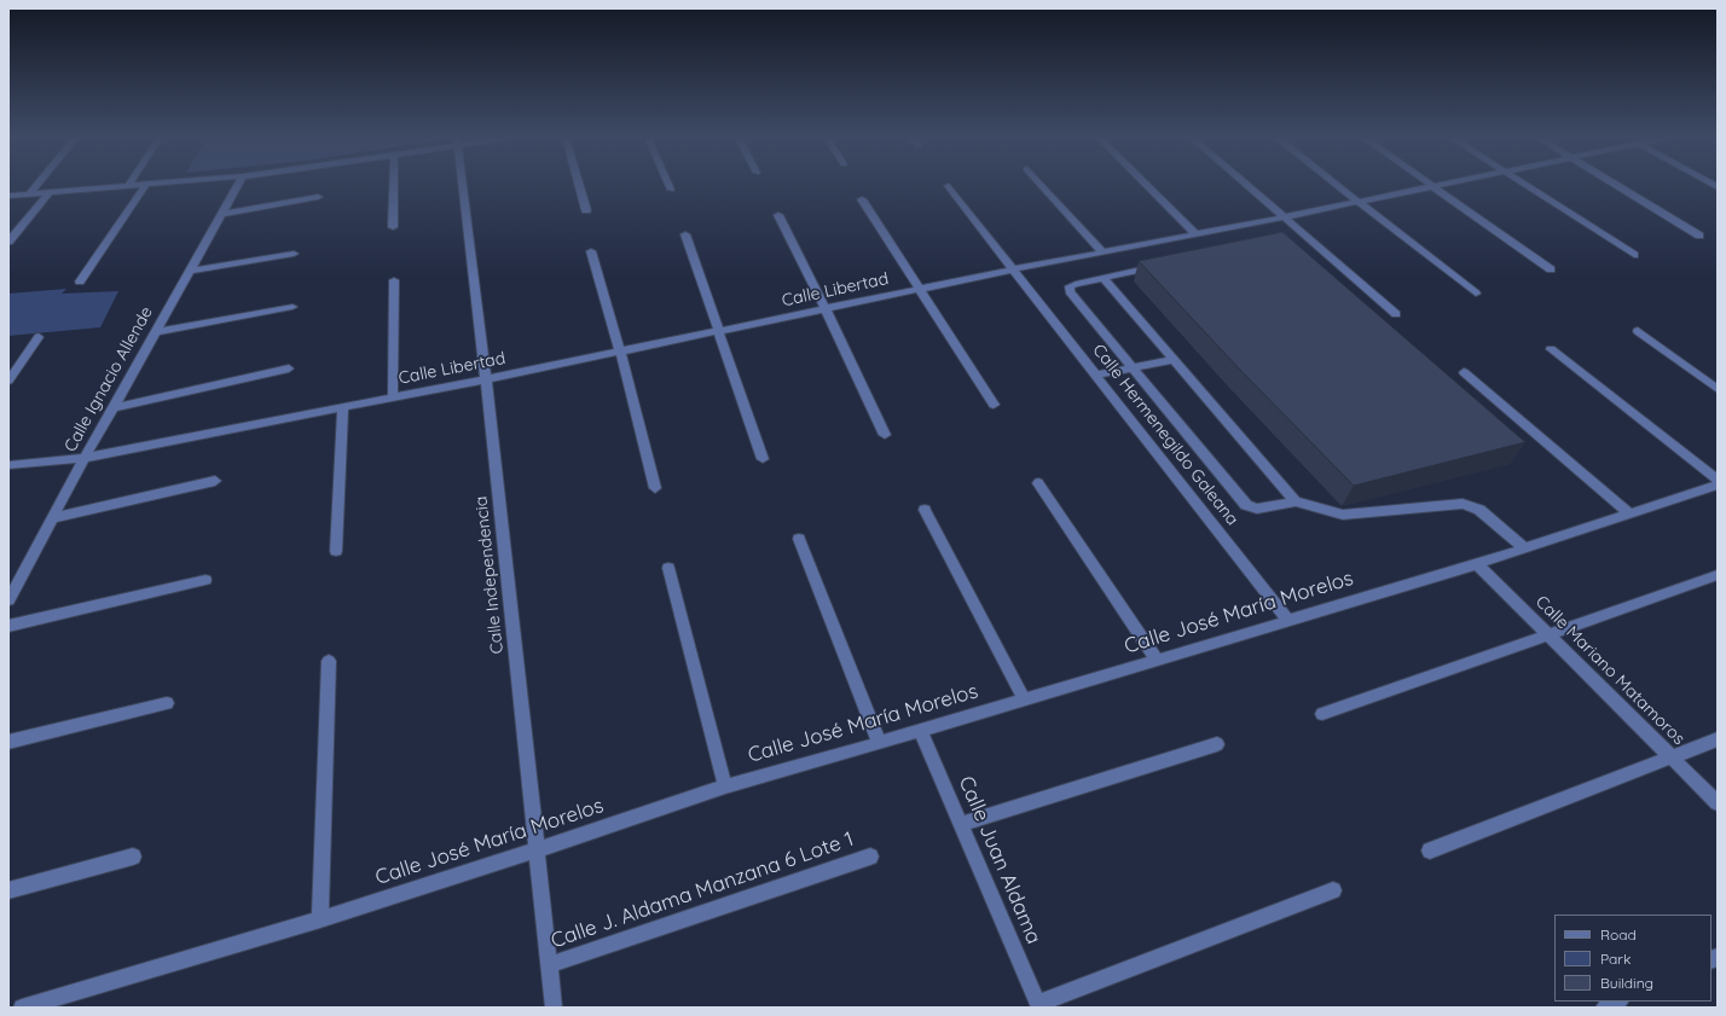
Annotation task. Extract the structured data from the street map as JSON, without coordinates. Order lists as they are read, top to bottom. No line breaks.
{"streets":{"street":["Calle Libertad","Calle Ignacio Allende","Calle Hermenegildo Galeana","Calle Independencia","Calle José María Morelos","Calle Mariano Matamoros","Calle Juan Aldama","Calle J. Aldama Manzana 6 Lote 1"]},"crossings":[["Calle Libertad","Calle Ignacio Allende"],["Calle Libertad","Calle Hermenegildo Galeana"],["Calle Libertad","Calle Independencia"],["Calle Hermenegildo Galeana","Calle José María Morelos"],["Calle Independencia","Calle José María Morelos"],["Calle Independencia","Calle J. Aldama Manzana 6 Lote 1"],["Calle José María Morelos","Calle Mariano Matamoros"],["Calle José María Morelos","Calle Juan Aldama"]],"legend":["Road","Park","Building"]}
